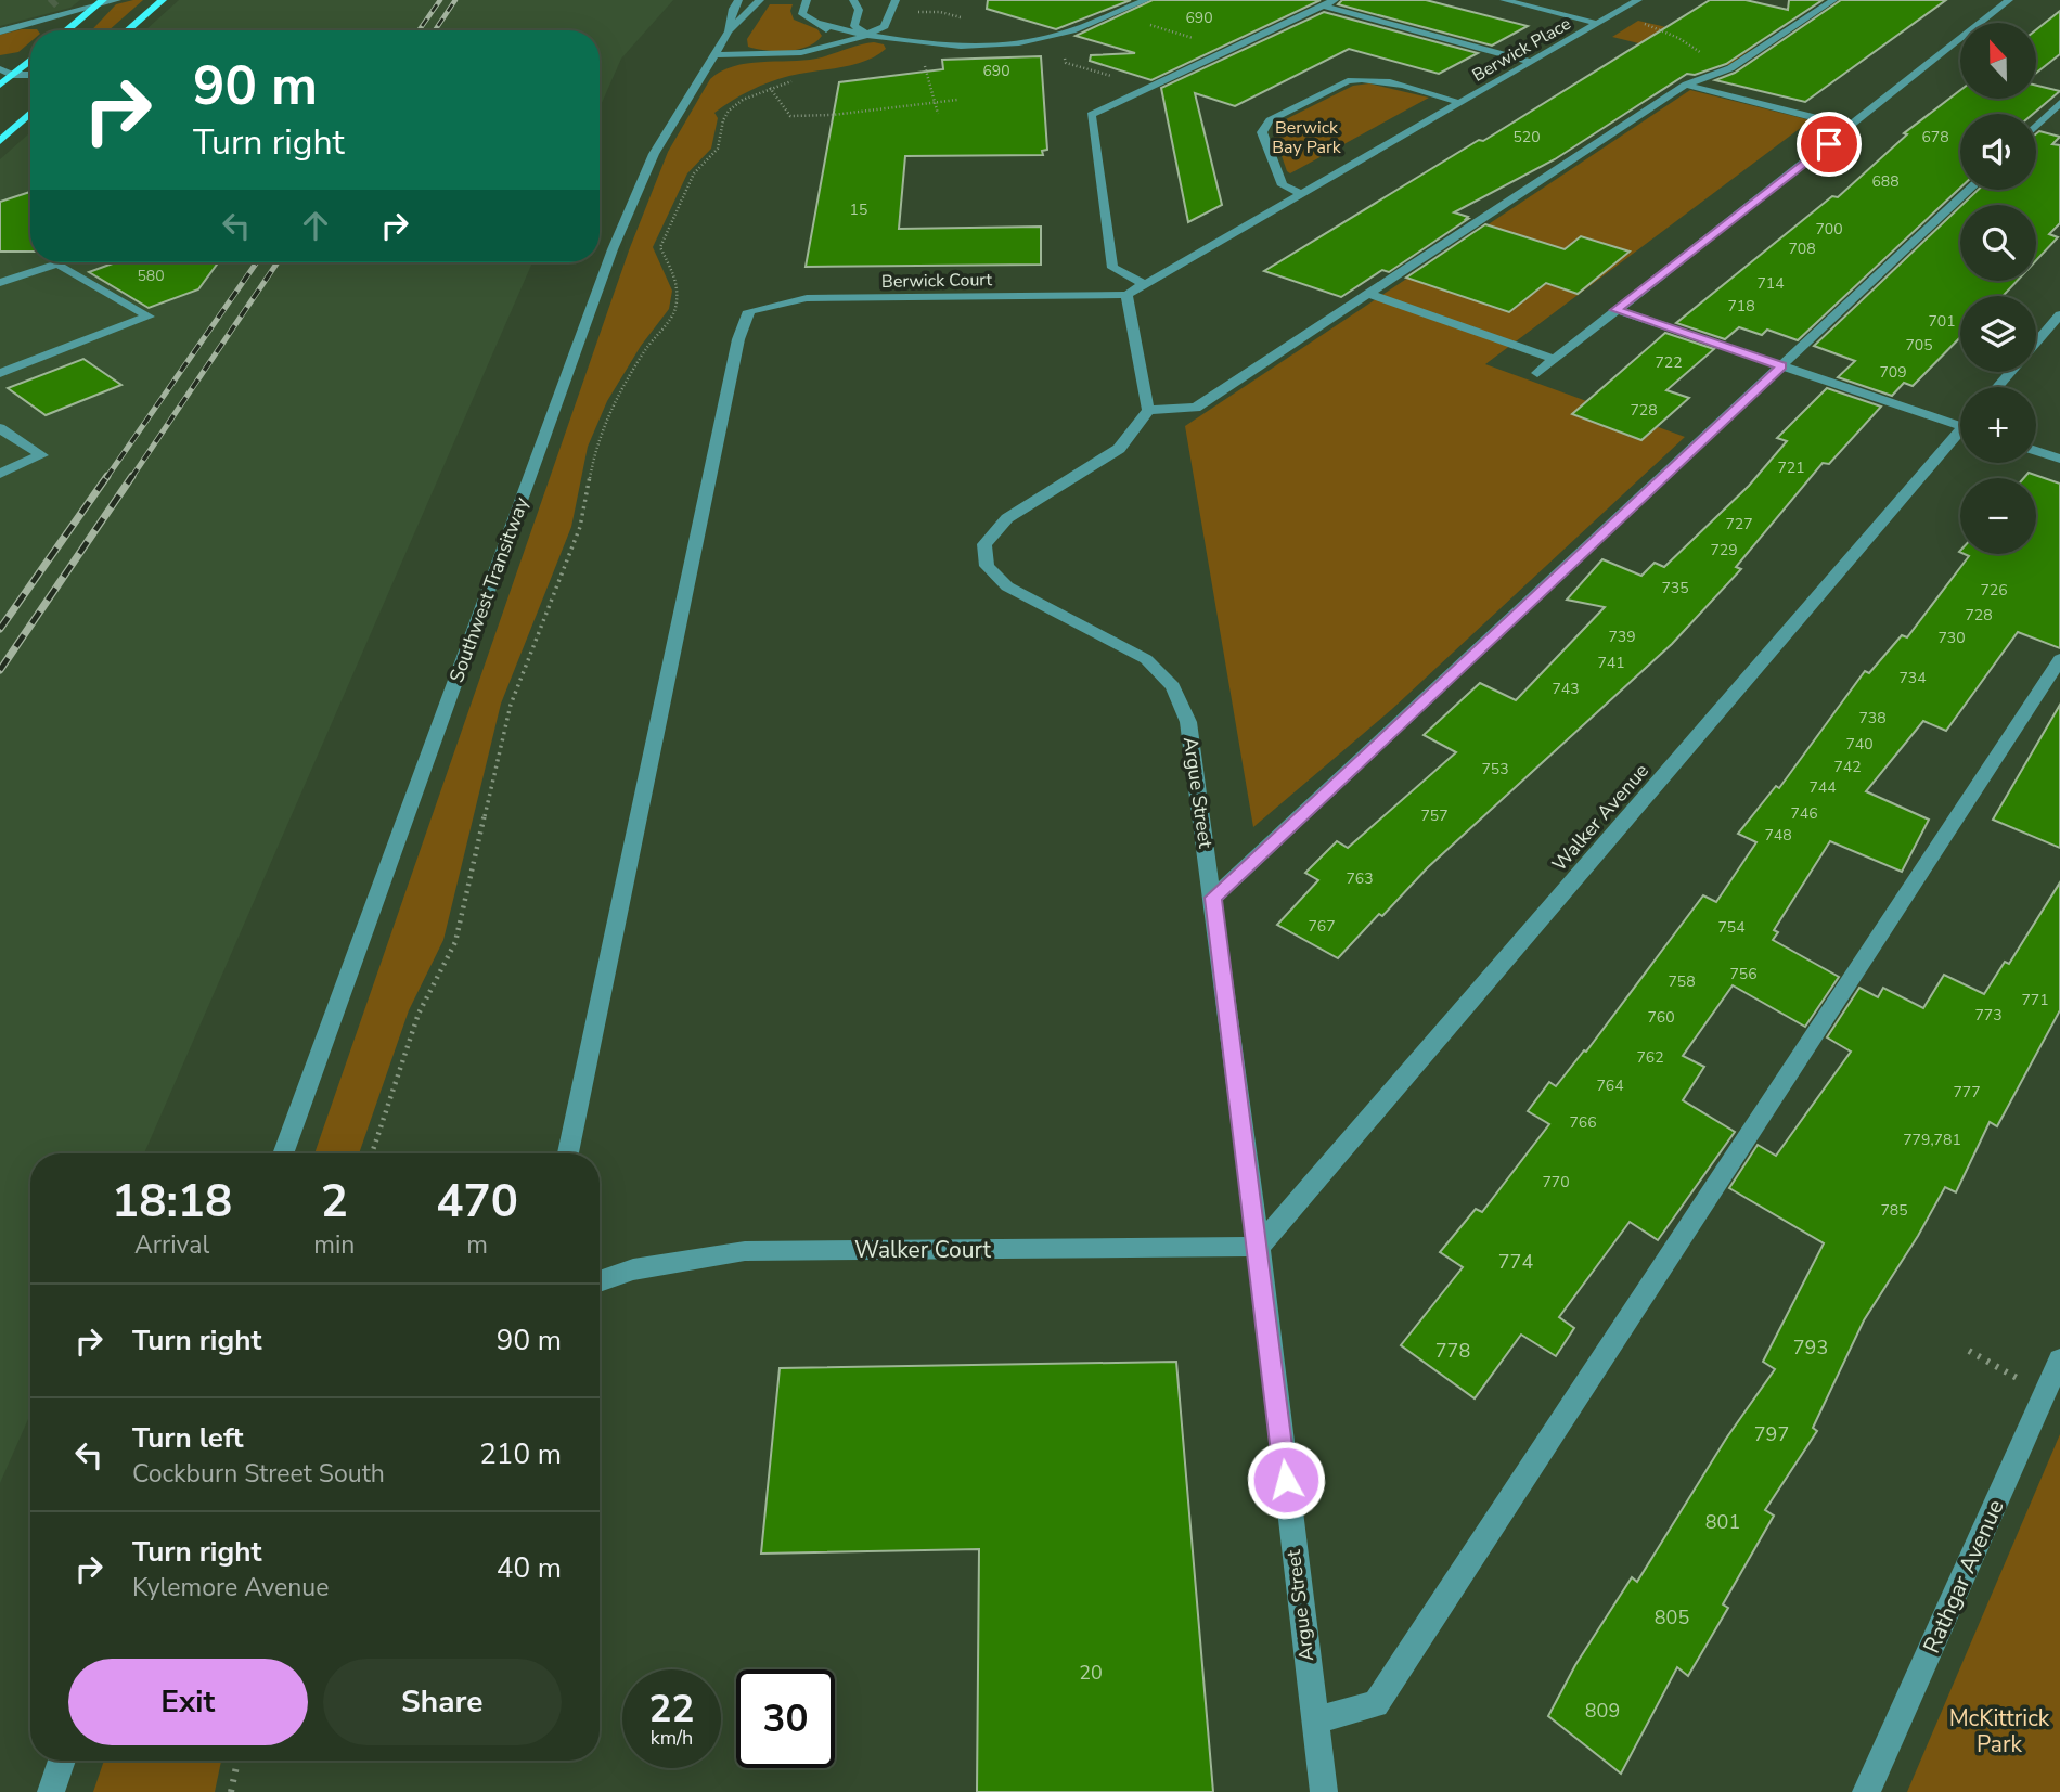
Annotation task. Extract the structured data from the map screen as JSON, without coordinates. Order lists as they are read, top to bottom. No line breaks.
{"streets":{"street":["Berwick Place","Berwick Court","Southwest Transitway","Argue Street","Walker Avenue","Walker Court","Rathgar Avenue"]},"crossings":[["Berwick Place","Berwick Court"],["Argue Street","Walker Avenue"],["Argue Street","Walker Court"],["Walker Avenue","Walker Court"]],"parks":["Berwick Bay Park","McKittrick Park"],"house_numbers":["690","690","520","678","688","15","700","708","580","714","718","701","705","722","709","728","721","727","729","735","726","728","739","730","741","734","743","738","740","742","753","744","746","757","748","763","767","754","756","758","771","773","760","762","764","777","766","779,781","770","785","774","793","778","797","801","805","20","809"],"north":"top","page":{"map_buttons":["+","−"],"turn":["90 m","Turn right"],"eta":["18:18","Arrival","2","min","470","m"],"list":[{"name":"Turn right","value":"90 m"},{"name":"Turn left","note":"Cockburn Street South","value":"210 m"},{"name":"Turn right","note":"Kylemore Avenue","value":"40 m"}],"buttons":["Exit","Share"],"speed":"22 km/h","limit":"30"}}
